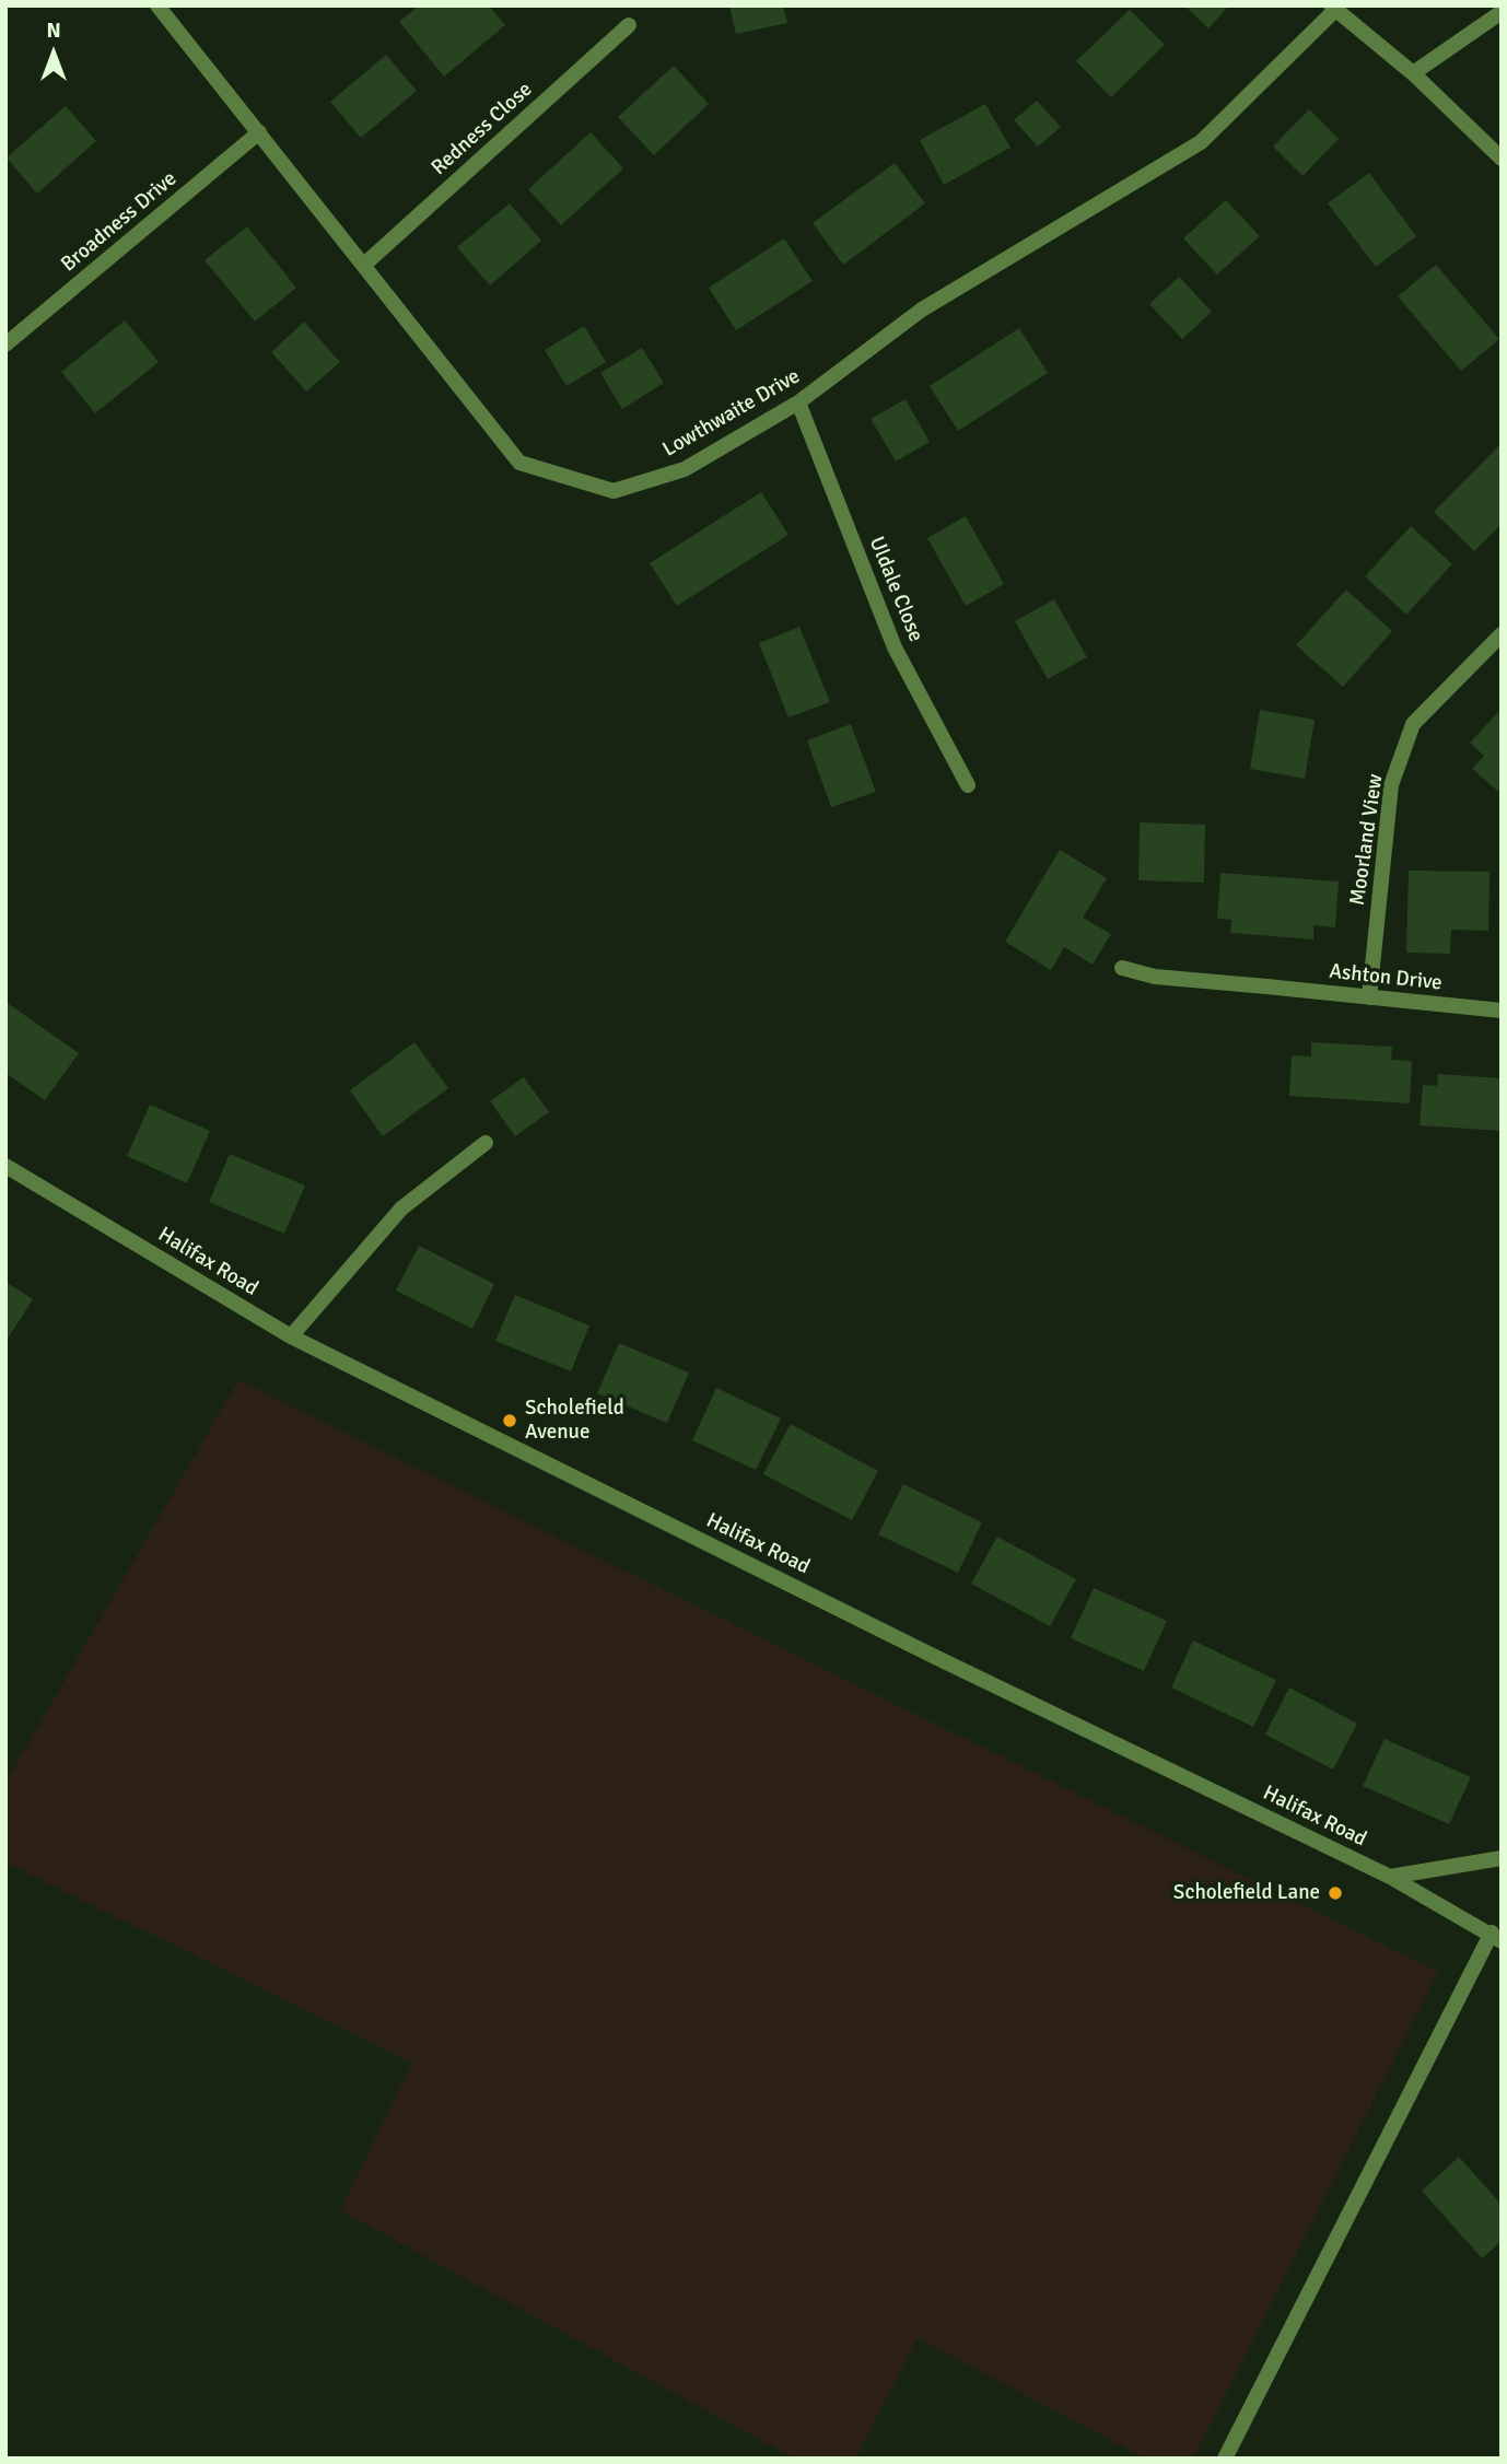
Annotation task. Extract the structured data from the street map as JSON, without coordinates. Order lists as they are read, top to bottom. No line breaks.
{"streets":{"street":["Redness Close","Broadness Drive","Lowthwaite Drive","Uldale Close","Moorland View","Ashton Drive","Halifax Road"]},"crossings":[["Redness Close","Lowthwaite Drive"],["Broadness Drive","Lowthwaite Drive"],["Lowthwaite Drive","Uldale Close"],["Moorland View","Ashton Drive"]],"places":["Scholefield Avenue","Scholefield Lane"],"north":"top"}
